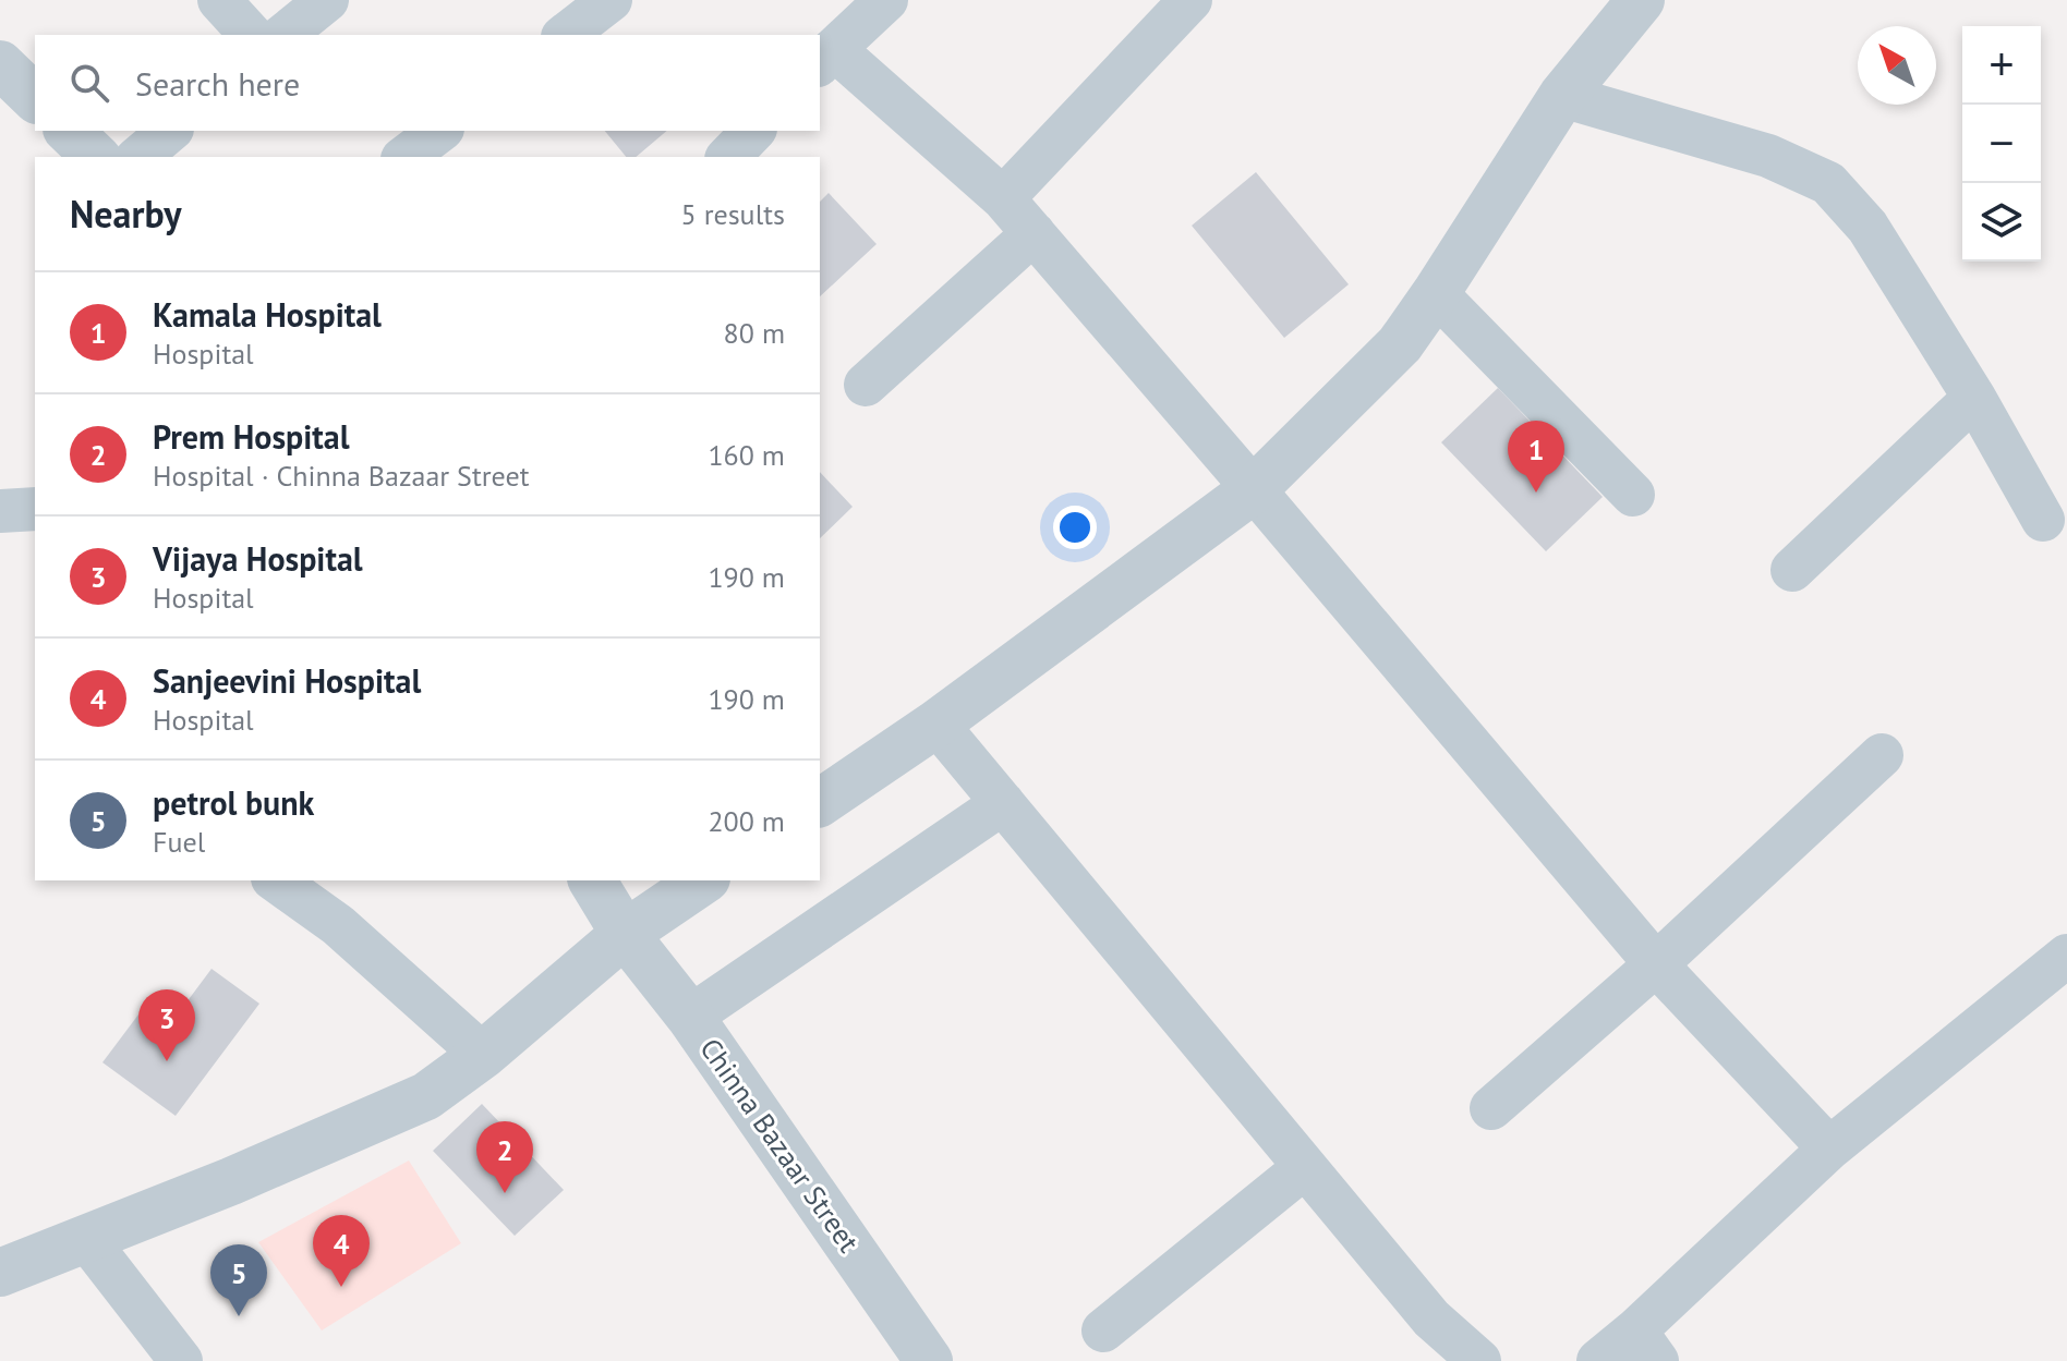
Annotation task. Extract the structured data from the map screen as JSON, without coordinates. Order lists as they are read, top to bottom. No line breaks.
{"streets":{"street":["Chinna Bazaar Street"]},"north":"top left","page":{"map_buttons":["+","−"],"search":"Search here","heading":["Nearby","5 results"],"list":[{"mark":"1","name":"Kamala Hospital","note":"Hospital","value":"80 m"},{"mark":"2","name":"Prem Hospital","note":"Hospital · Chinna Bazaar Street","value":"160 m"},{"mark":"3","name":"Vijaya Hospital","note":"Hospital","value":"190 m"},{"mark":"4","name":"Sanjeevini Hospital","note":"Hospital","value":"190 m"},{"mark":"5","name":"petrol bunk","note":"Fuel","value":"200 m"}],"pins":["1","3","2","4","5"]}}
